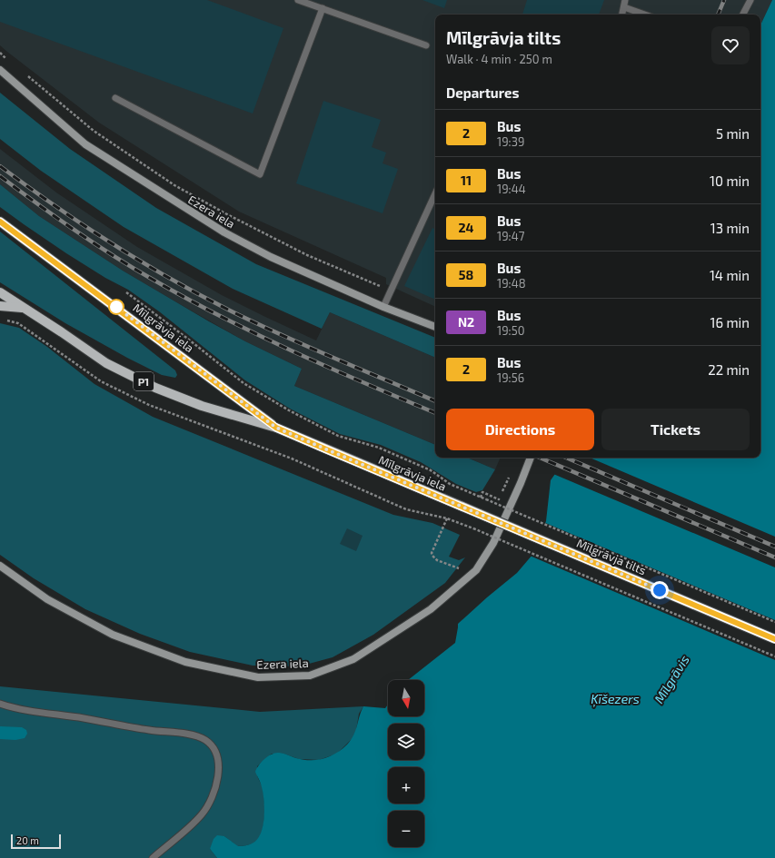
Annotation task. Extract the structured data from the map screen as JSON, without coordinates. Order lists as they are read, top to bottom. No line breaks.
{"streets":{"main road":["Mīlgrāvja iela","P1","Mīlgrāvja tilts"],"street":["Ezera iela"]},"crossings":[["Mīlgrāvja iela","Mīlgrāvja tilts"]],"water":["Mīlgrāvis","Ķīšezers"],"lines":["bus line 2"],"scale_bar":"20 m","north":"bottom","page":{"heading":[["Mīlgrāvja tilts","Walk · 4 min · 250 m"],"Departures"],"list":[{"mark":"2","name":"Bus","note":"19:39","value":"5 min"},{"mark":"11","name":"Bus","note":"19:44","value":"10 min"},{"mark":"24","name":"Bus","note":"19:47","value":"13 min"},{"mark":"58","name":"Bus","note":"19:48","value":"14 min"},{"mark":"N2","name":"Bus","note":"19:50","value":"16 min"},{"mark":"2","name":"Bus","note":"19:56","value":"22 min"}],"buttons":["Directions","Tickets"],"map_buttons":["+","−"],"scale":"20 m"}}
